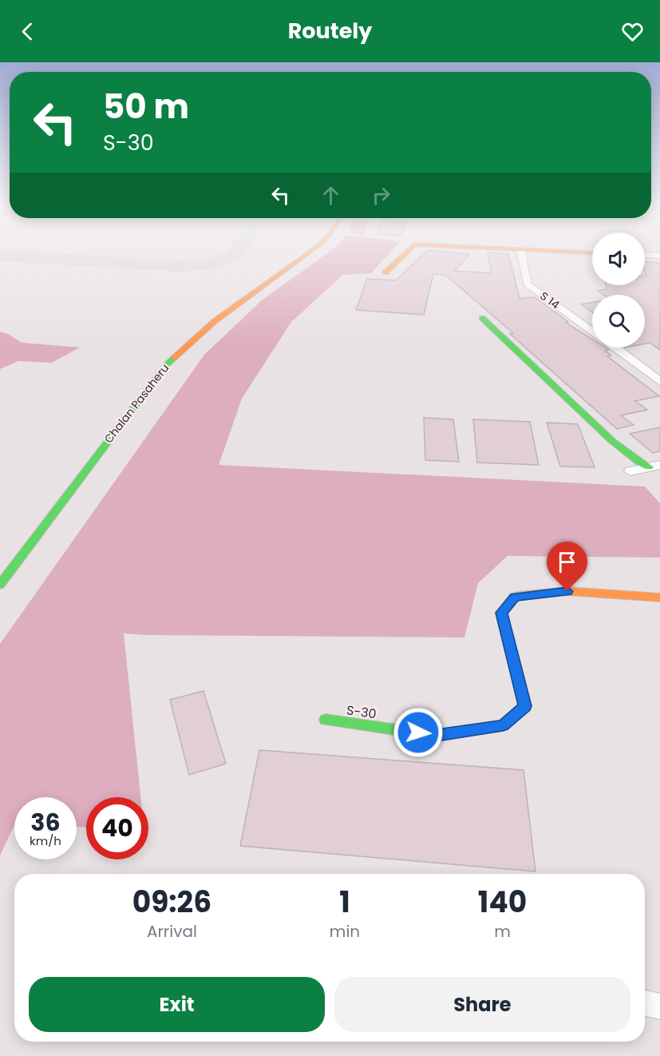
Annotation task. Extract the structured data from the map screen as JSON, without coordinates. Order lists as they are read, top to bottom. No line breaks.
{"streets":{"street":["S 14","Chalan Pasaheru","S-30"]},"page":{"header":"Routely","turn":["50 m","S-30"],"speed":"36 km/h","limit":"40","eta":["09:26","Arrival","1","min","140","m"],"buttons":["Exit","Share"]}}
